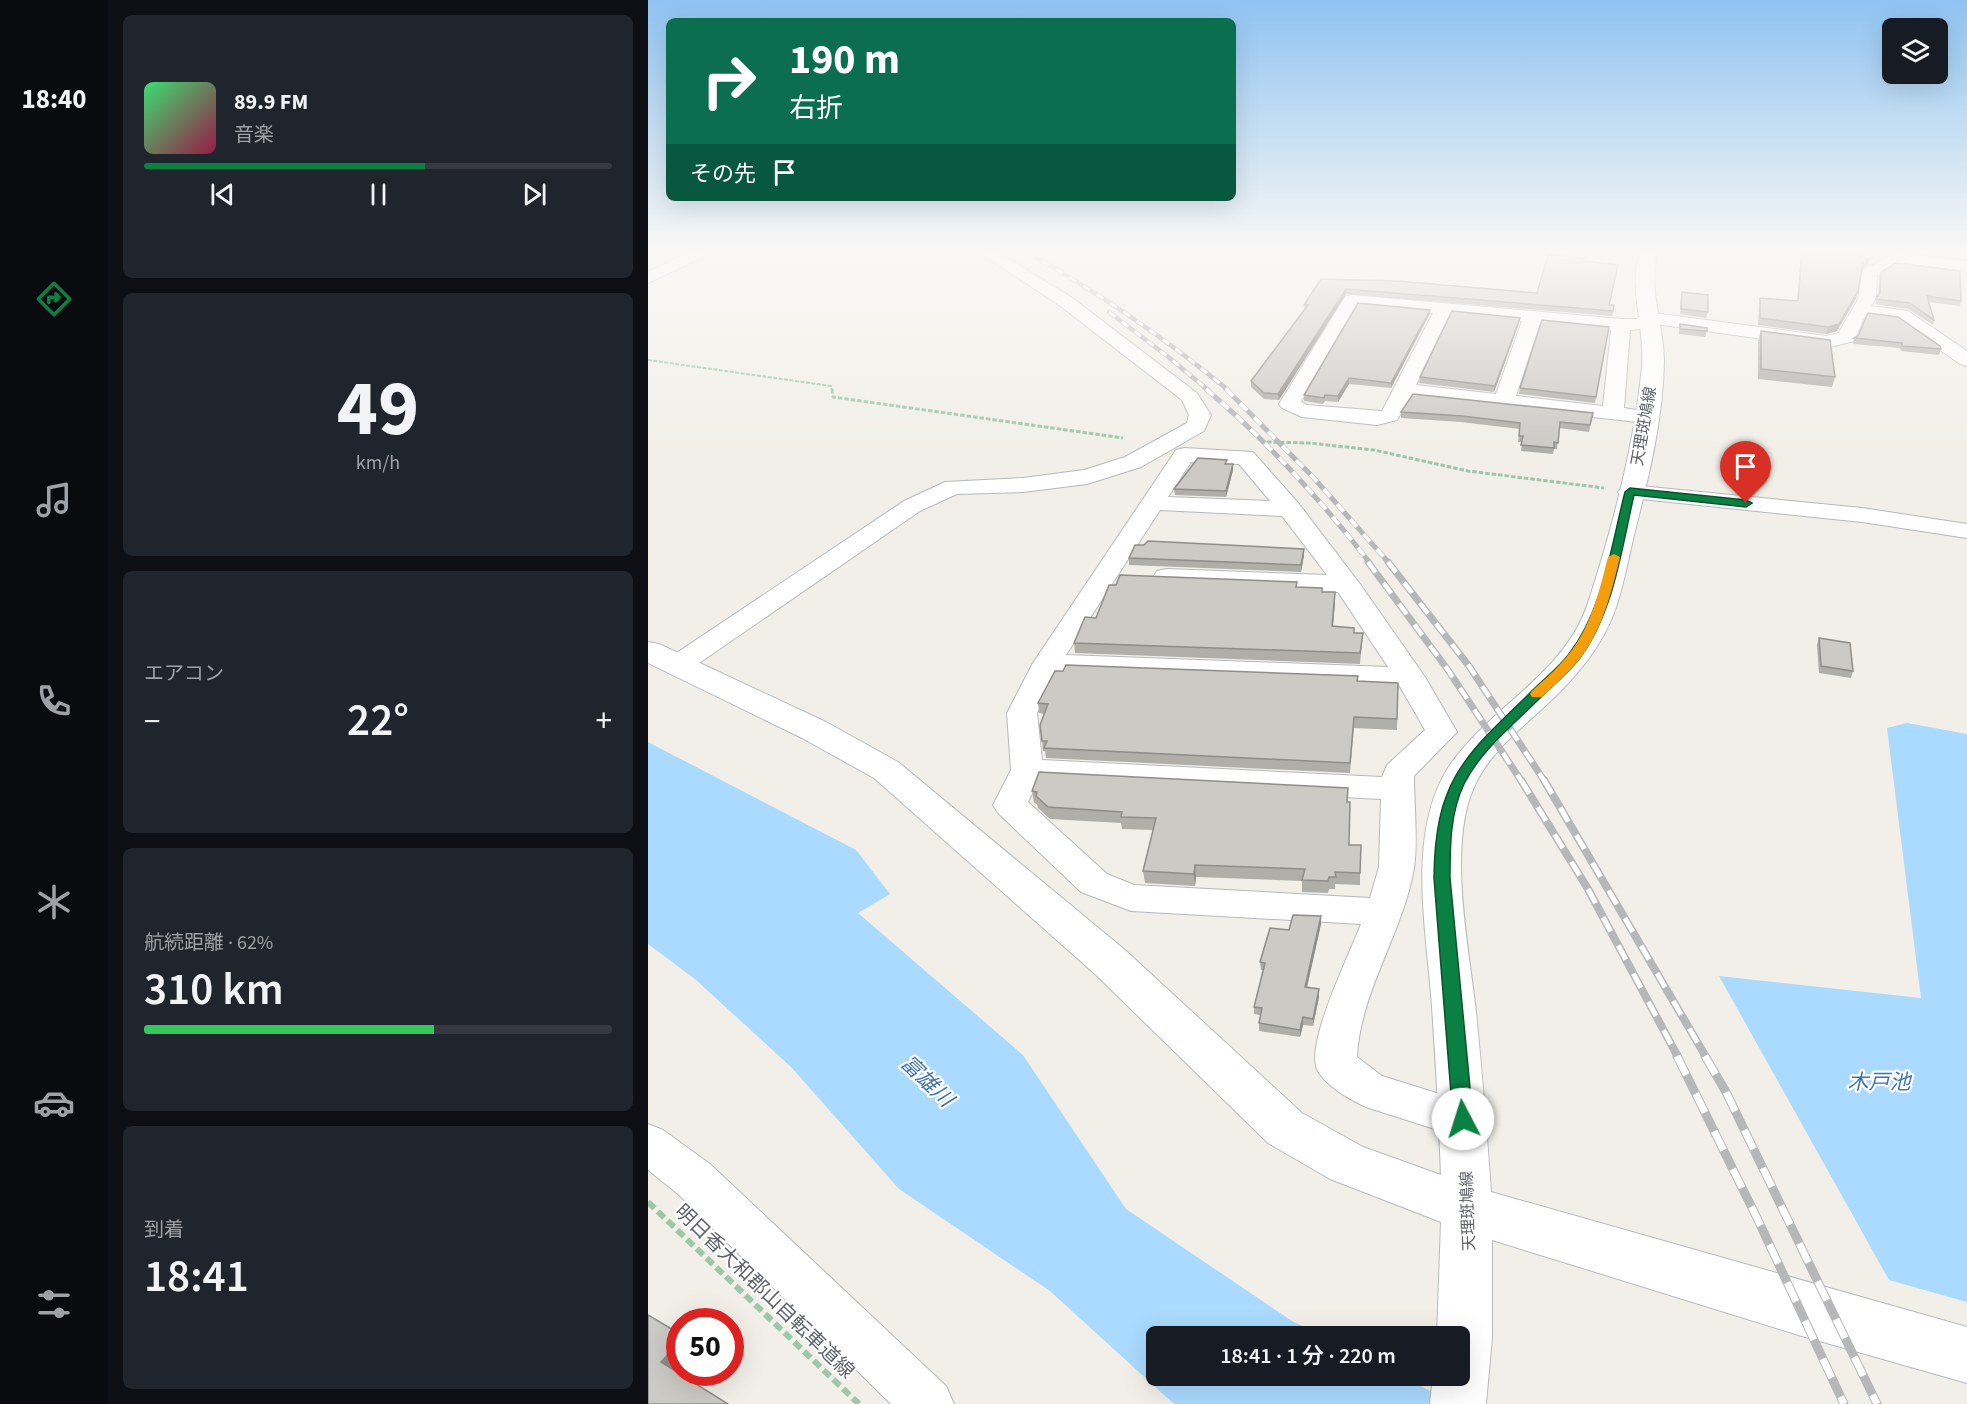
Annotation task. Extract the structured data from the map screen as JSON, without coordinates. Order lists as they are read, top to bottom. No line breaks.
{"streets":{"main road":["天理斑鳩線"],"path":["明日香大和郡山自転車道線"]},"water":["富雄川","木戸池"],"page":{"tabs":"18:40","turn":["190 m","右折"],"song":["89.9 FM","音楽"],"then":"その先","tile":[["49","km/h"],"エアコン",["航続距離 · 62%","310 km"],["到着","18:41"]],"heat":["−","22°","+"],"limit":"50","trip":"18:41 · 1 分 · 220 m"}}
